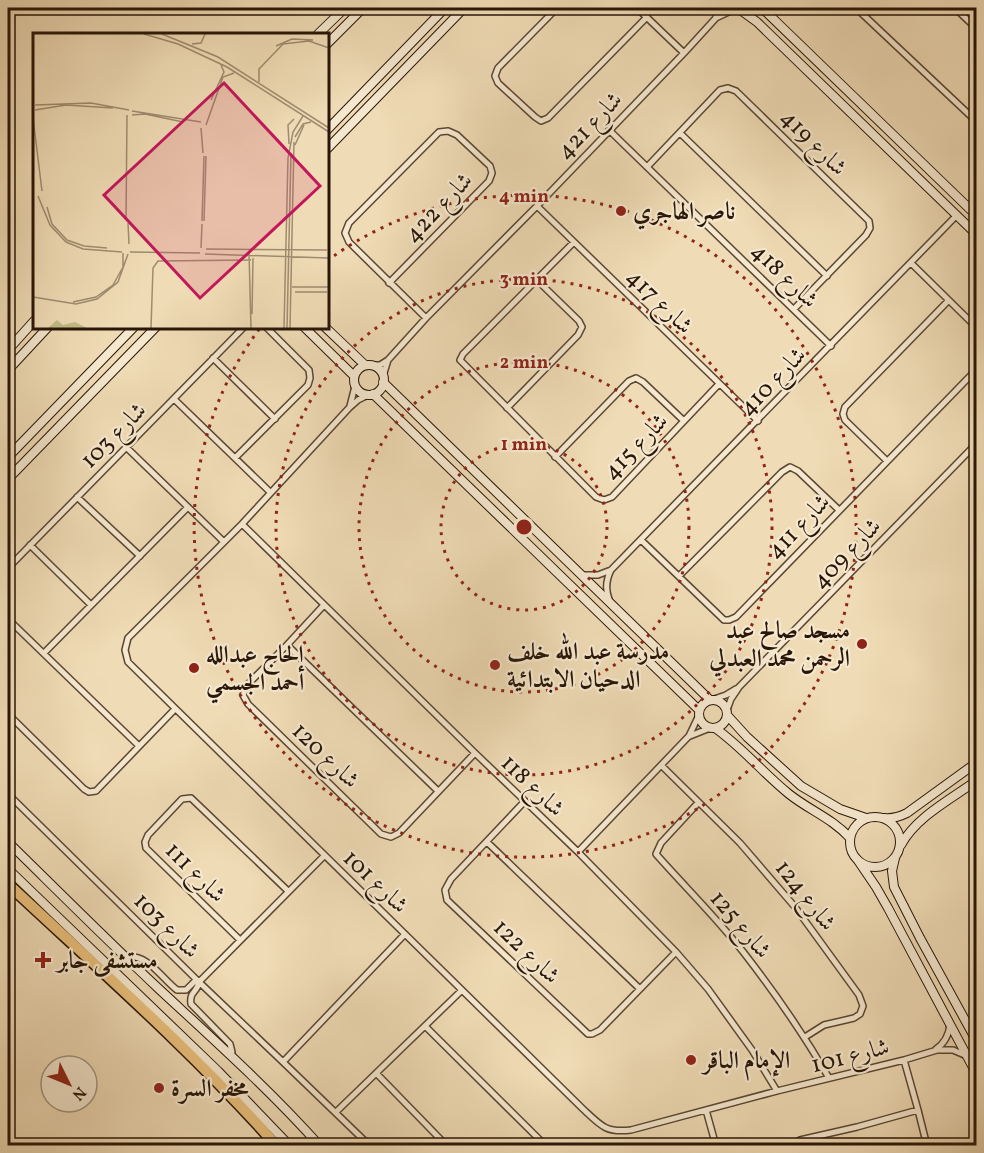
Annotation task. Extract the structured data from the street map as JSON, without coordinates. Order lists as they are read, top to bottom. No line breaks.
{"streets":{"street":["شارع 421","شارع 419","شارع 422","شارع 418","شارع 417","شارع 410","شارع 103","شارع 415","شارع 411","شارع 409","شارع 120","شارع 118","شارع 111","شارع 101","شارع 124","شارع 125","شارع 122"]},"crossings":[["شارع 421","شارع 422"],["شارع 421","شارع 418"],["شارع 421","شارع 417"],["شارع 421","شارع 101"],["شارع 419","شارع 418"],["شارع 418","شارع 410"],["شارع 417","شارع 410"],["شارع 417","شارع 415"],["شارع 410","شارع 411"],["شارع 103","شارع 111"],["شارع 103","شارع 101"],["شارع 120","شارع 118"],["شارع 118","شارع 101"],["شارع 118","شارع 122"],["شارع 101","شارع 125"],["شارع 124","شارع 125"]],"places":{"other":["ناصر الهاجري","مسجد صالح عبد الرحمن محمد العبدلي","مدرسة عبد الله خلف الدحيان الابتدائية","الحاج عبدالله أحمد الجسمي","الإمام الباقر","مخفر السرة"],"health":["مستشفى جابر"]},"north":"bottom right","rings":["4 min","3 min","2 min","1 min"]}
